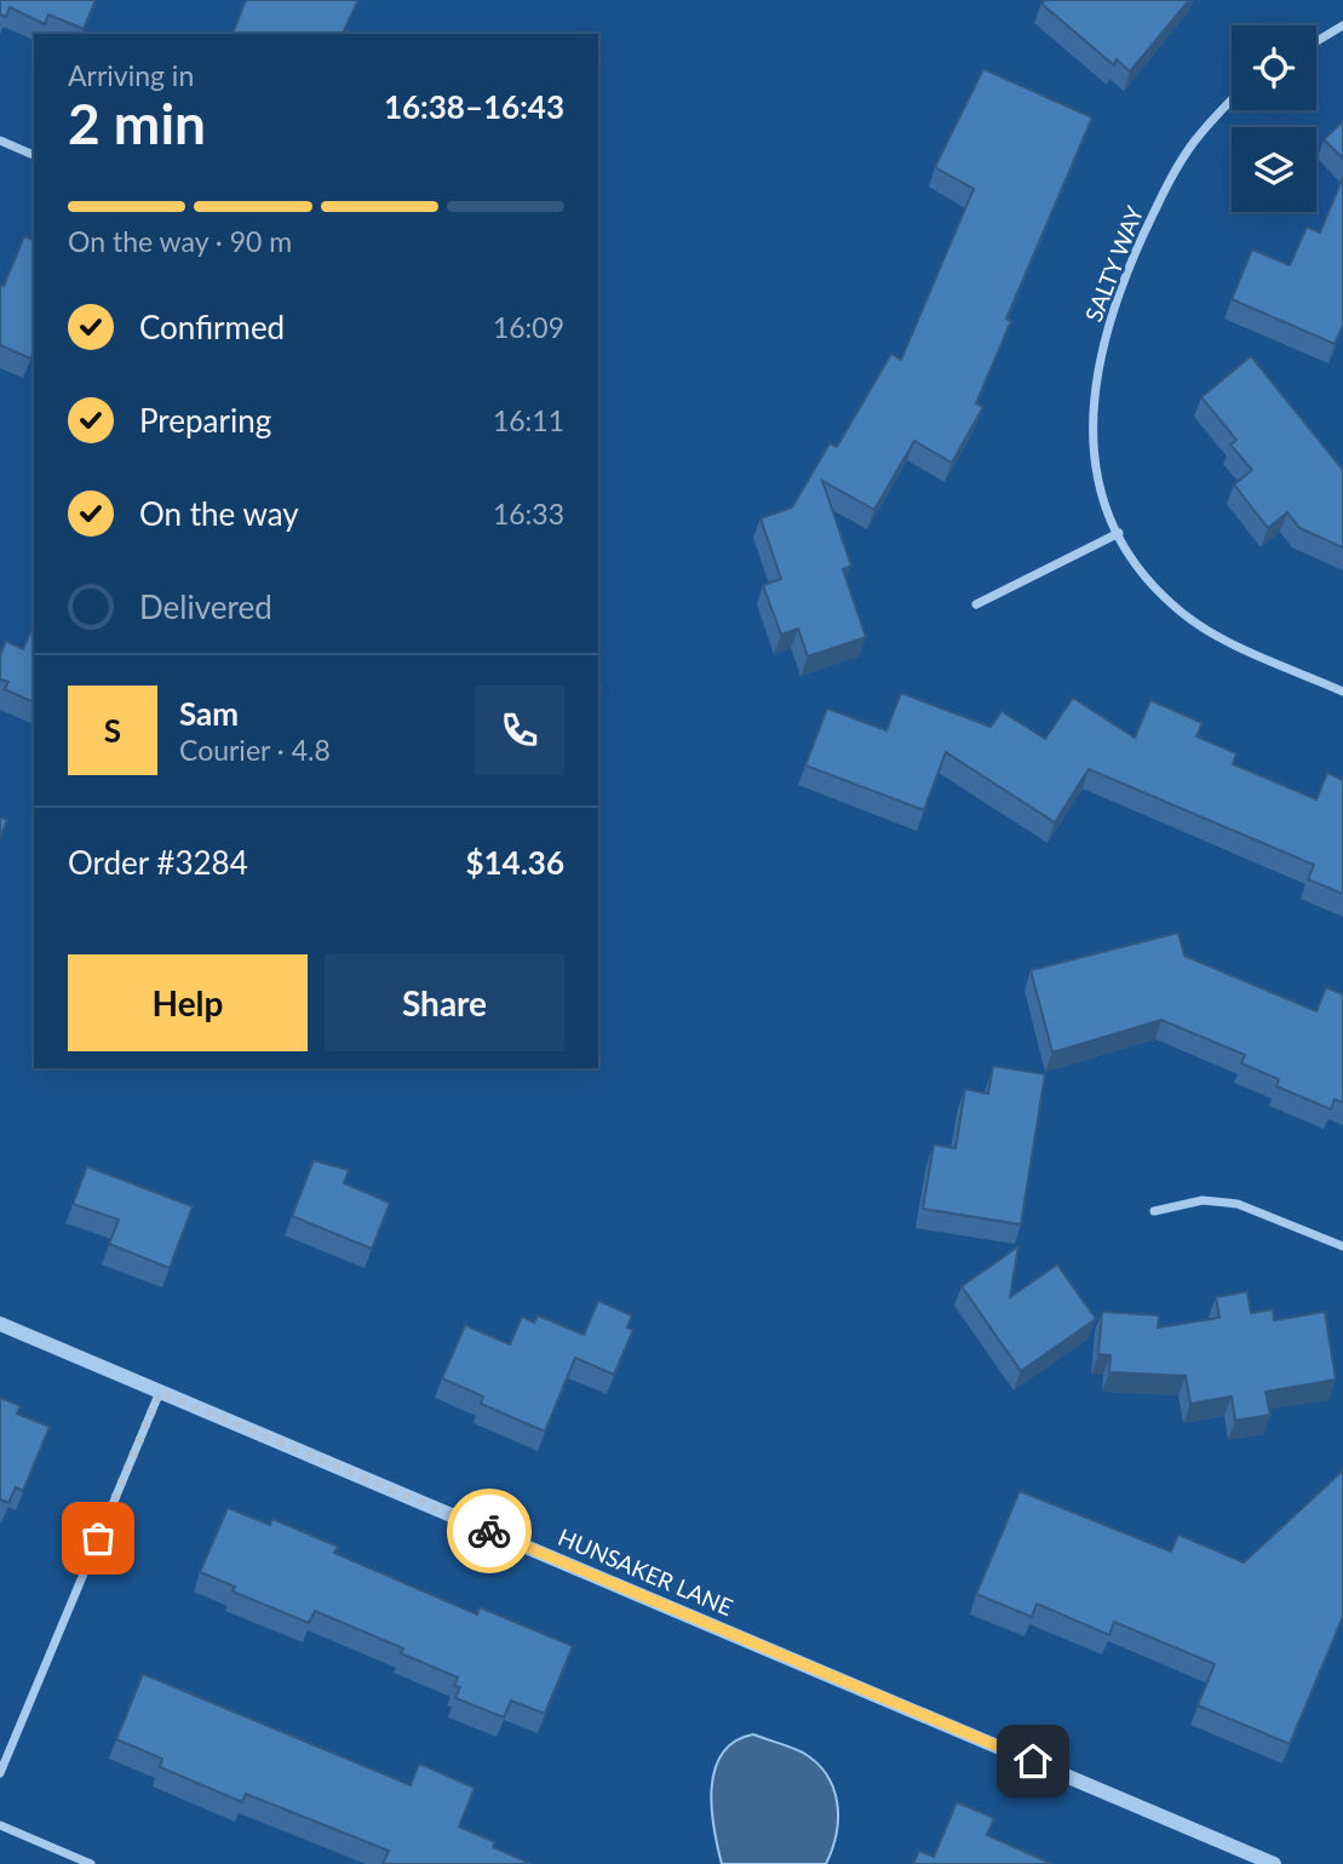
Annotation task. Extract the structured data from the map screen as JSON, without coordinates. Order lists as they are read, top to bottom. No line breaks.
{"streets":{"street":["SALTY WAY","HUNSAKER LANE"]},"page":{"heading":["2 min","Arriving in","16:38–16:43"],"panel":["Sam","Courier · 4.8","Order #3284","$14.36"],"bar":"On the way · 90 m","list":[["Confirmed","16:09"],["Preparing","16:11"],["On the way","16:33"],"Delivered"],"round":"S","buttons":["Help","Share"]}}
